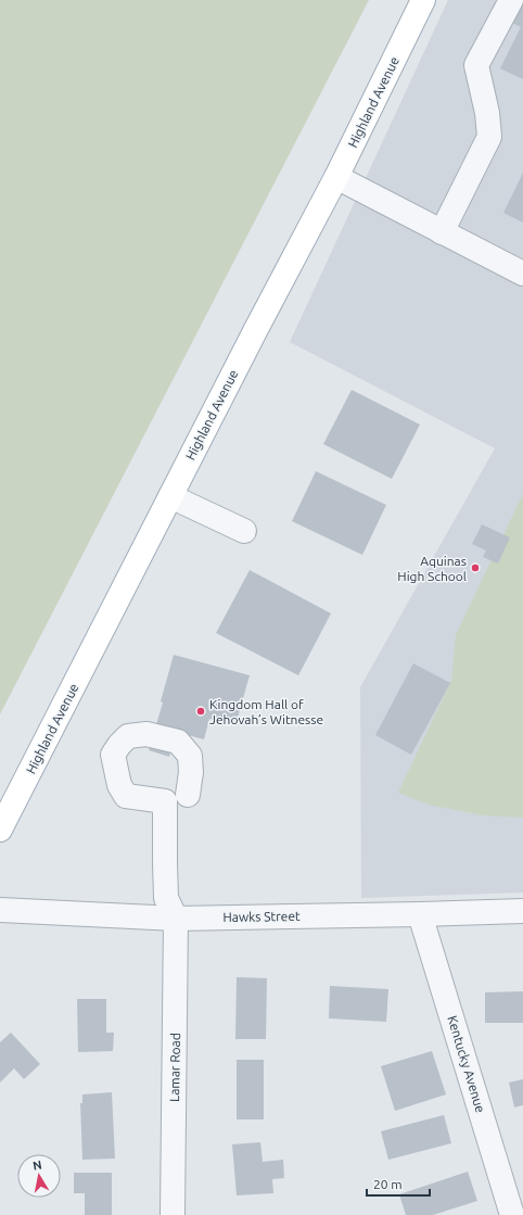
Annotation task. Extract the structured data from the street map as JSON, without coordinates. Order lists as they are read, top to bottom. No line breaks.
{"streets":{"main road":["Highland Avenue"],"street":["Hawks Street","Kentucky Avenue","Lamar Road"]},"crossings":[["Hawks Street","Kentucky Avenue"],["Hawks Street","Lamar Road"]],"places":["Aquinas High School","Kingdom Hall of Jehovah’s Witnesse"],"scale_bar":"20 m","north":"top"}
